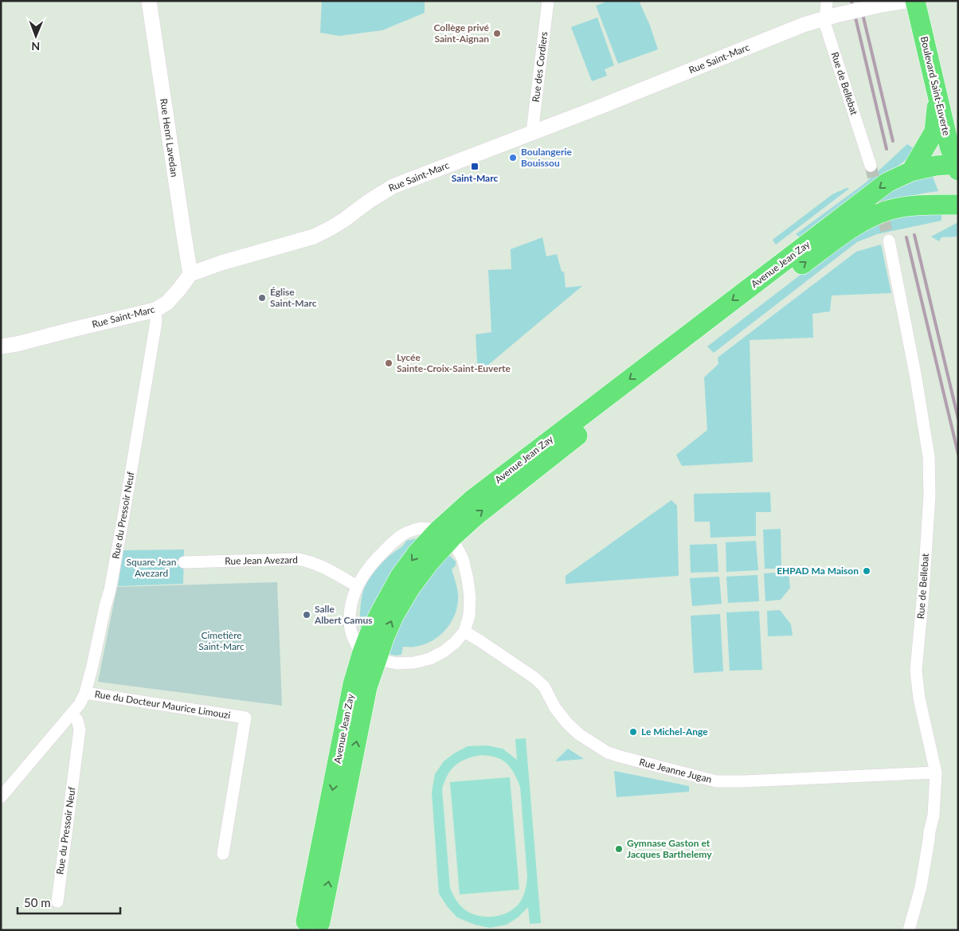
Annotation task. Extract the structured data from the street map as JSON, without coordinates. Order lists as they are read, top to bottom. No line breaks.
{"streets":{"main road":["Boulevard Saint-Euverte","Avenue Jean Zay"],"street":["Rue Saint-Marc","Rue des Cordiers","Rue de Bellebat","Rue Henri Lavedan","Rue du Pressoir Neuf","Rue Jean Avezard","Rue du Docteur Maurice Limouzi","Rue Jeanne Jugan"]},"crossings":[["Rue Saint-Marc","Rue des Cordiers"],["Rue Saint-Marc","Rue de Bellebat"],["Rue Saint-Marc","Rue Henri Lavedan"],["Rue Saint-Marc","Rue du Pressoir Neuf"],["Rue de Bellebat","Rue Jeanne Jugan"],["Boulevard Saint-Euverte","Avenue Jean Zay"],["Rue du Pressoir Neuf","Rue du Docteur Maurice Limouzi"]],"parks":["Square Jean Avezard","Cimetière Saint-Marc"],"places":{"other":["Collège privé Saint-Aignan","Boulangerie Bouissou","Église Saint-Marc","Lycée Sainte-Croix-Saint-Euverte","EHPAD Ma Maison","Salle Albert Camus","Le Michel-Ange","Gymnase Gaston et Jacques Barthelemy"],"transit":["Saint-Marc"]},"scale_bar":"50 m","north":"bottom"}
